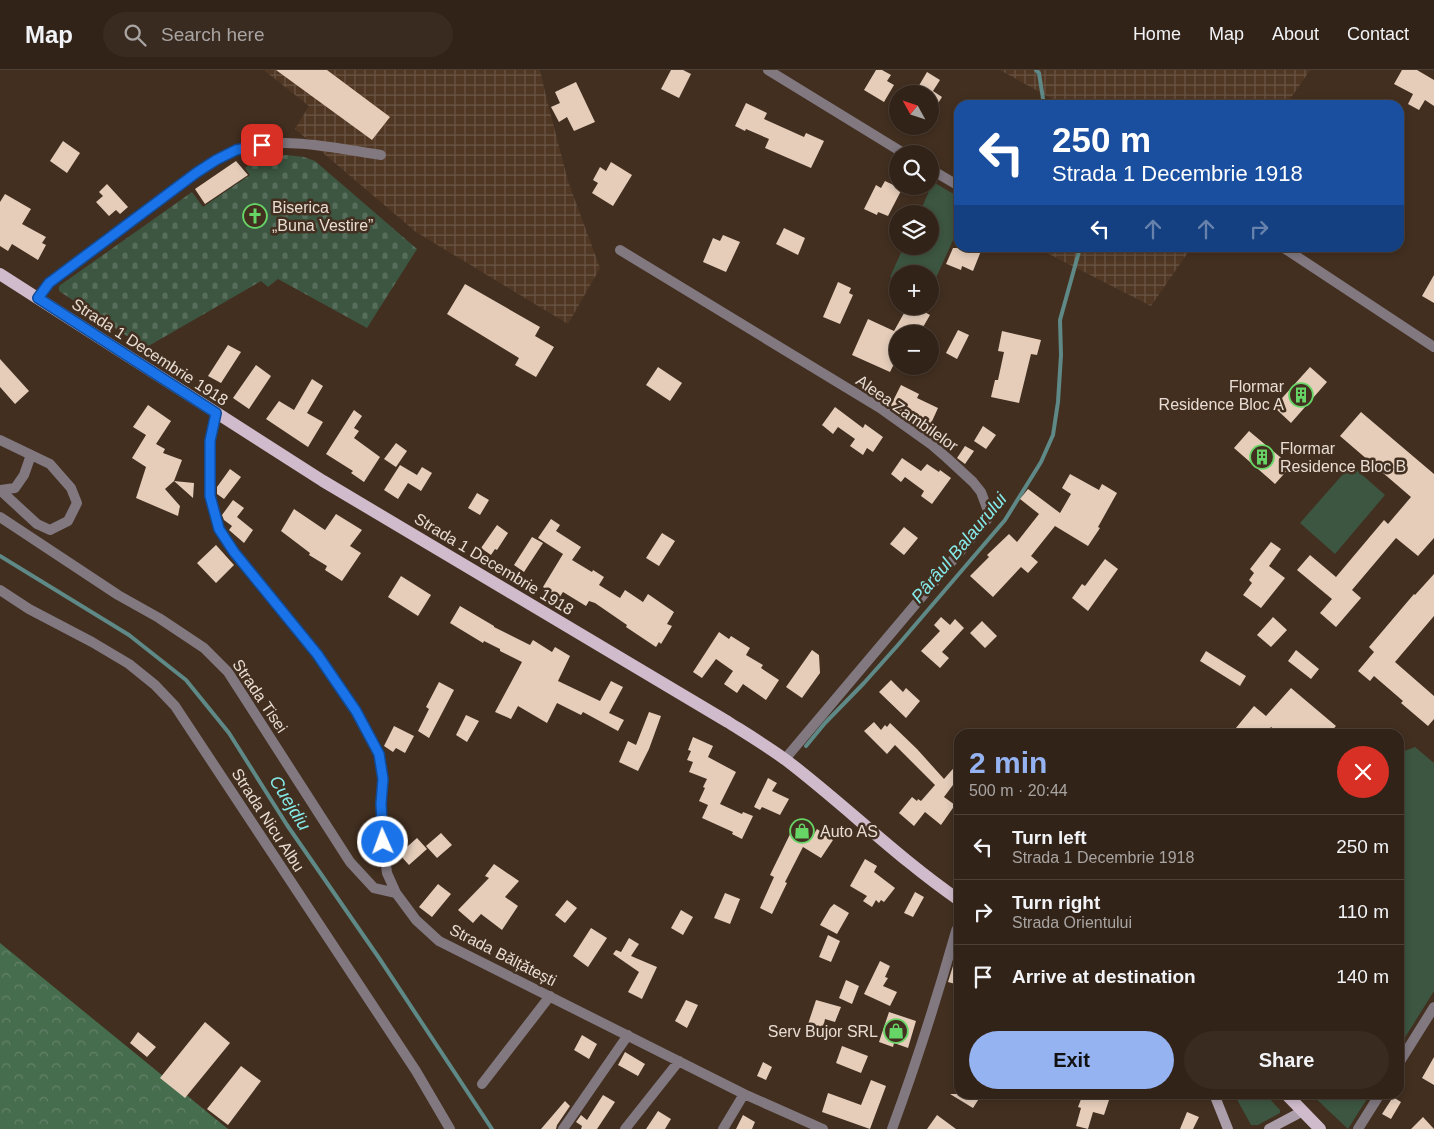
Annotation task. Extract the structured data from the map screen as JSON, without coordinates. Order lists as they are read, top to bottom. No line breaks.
{"streets":{"main road":["Strada 1 Decembrie 1918"],"street":["Aleea Zambilelor","Strada Tisei","Strada Nicu Albu","Strada Bălțătești"]},"crossings":[["Strada 1 Decembrie 1918","Aleea Zambilelor"],["Strada 1 Decembrie 1918","Strada Bălțătești"],["Strada Tisei","Strada Bălțătești"]],"water":["Pârâul Balaurului","Cuejdiu"],"places":{"church":["Biserica „Buna Vestire”"],"building":["Flormar Residence Bloc A","Flormar Residence Bloc B"],"shop":["Auto AS","Serv Bujor SRL"]},"north":"top left","page":{"header":"Map","search":"Search here","nav":["Home","Map","About","Contact"],"map_buttons":["+","−"],"turn":["250 m","Strada 1 Decembrie 1918"],"heading":["2 min","500 m · 20:44"],"list":[{"name":"Turn left","note":"Strada 1 Decembrie 1918","value":"250 m"},{"name":"Turn right","note":"Strada Orientului","value":"110 m"},{"name":"Arrive at destination","value":"140 m"}],"buttons":["Exit","Share"]}}
